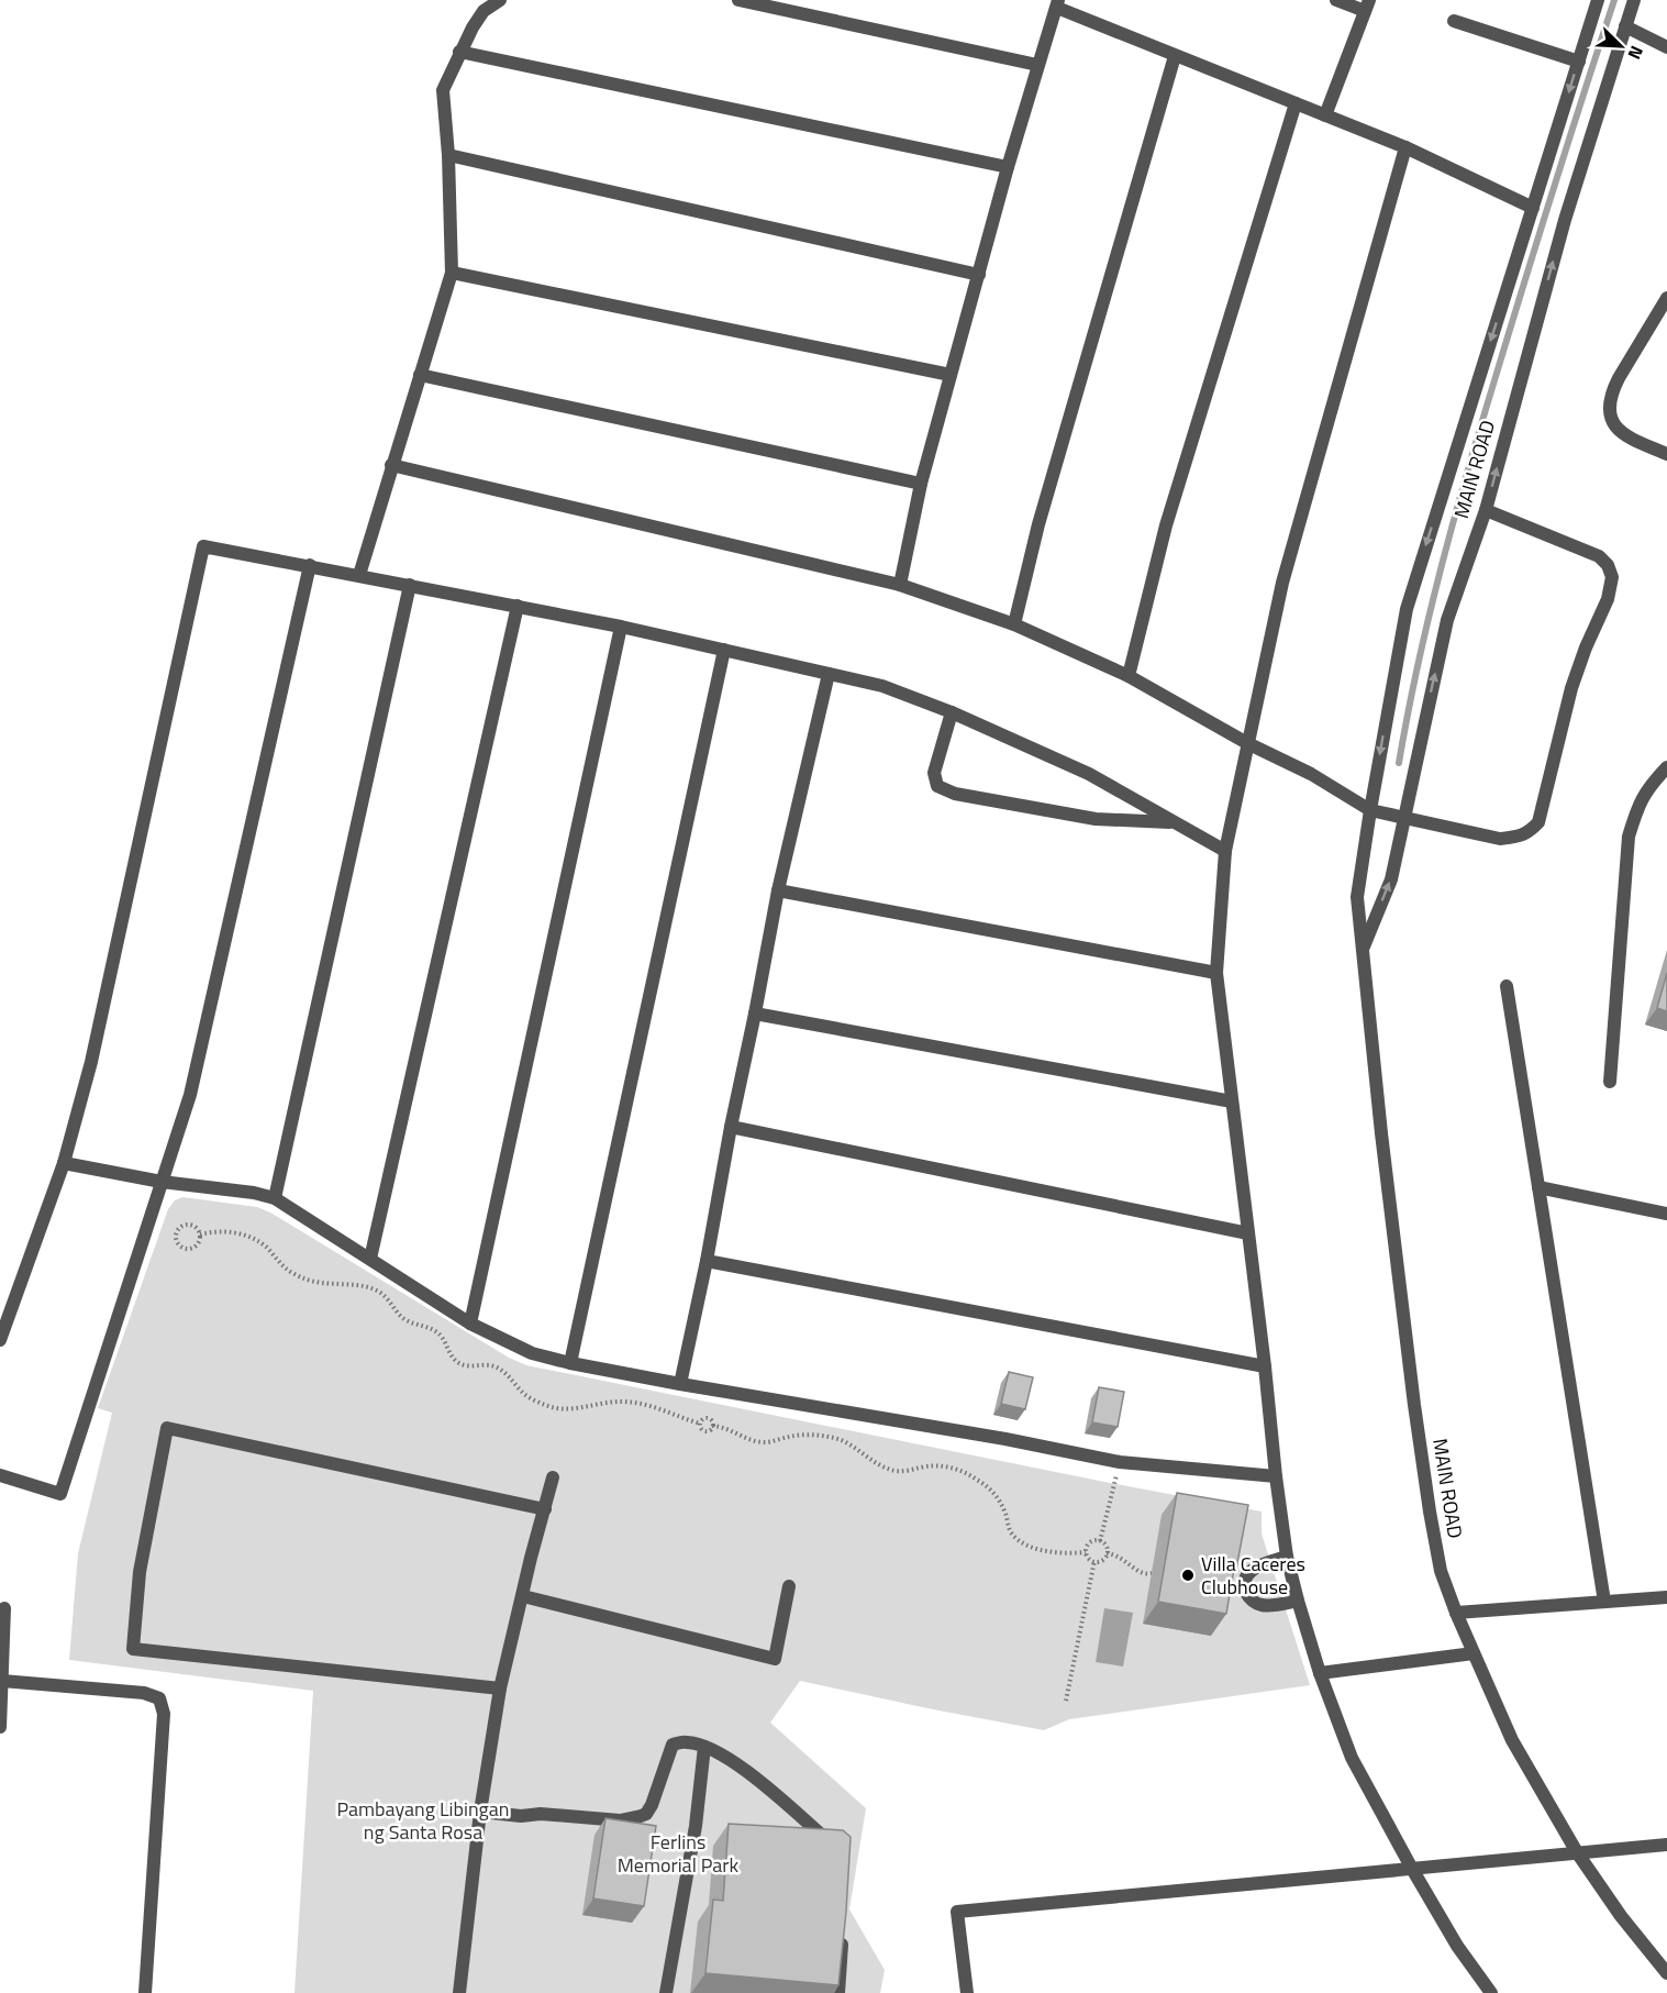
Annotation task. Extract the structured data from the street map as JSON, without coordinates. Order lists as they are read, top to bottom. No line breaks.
{"streets":{"street":["MAIN ROAD"]},"parks":["Pambayang Libingan ng Santa Rosa","Ferlins Memorial Park"],"places":["Villa Caceres Clubhouse"],"north":"bottom right"}
